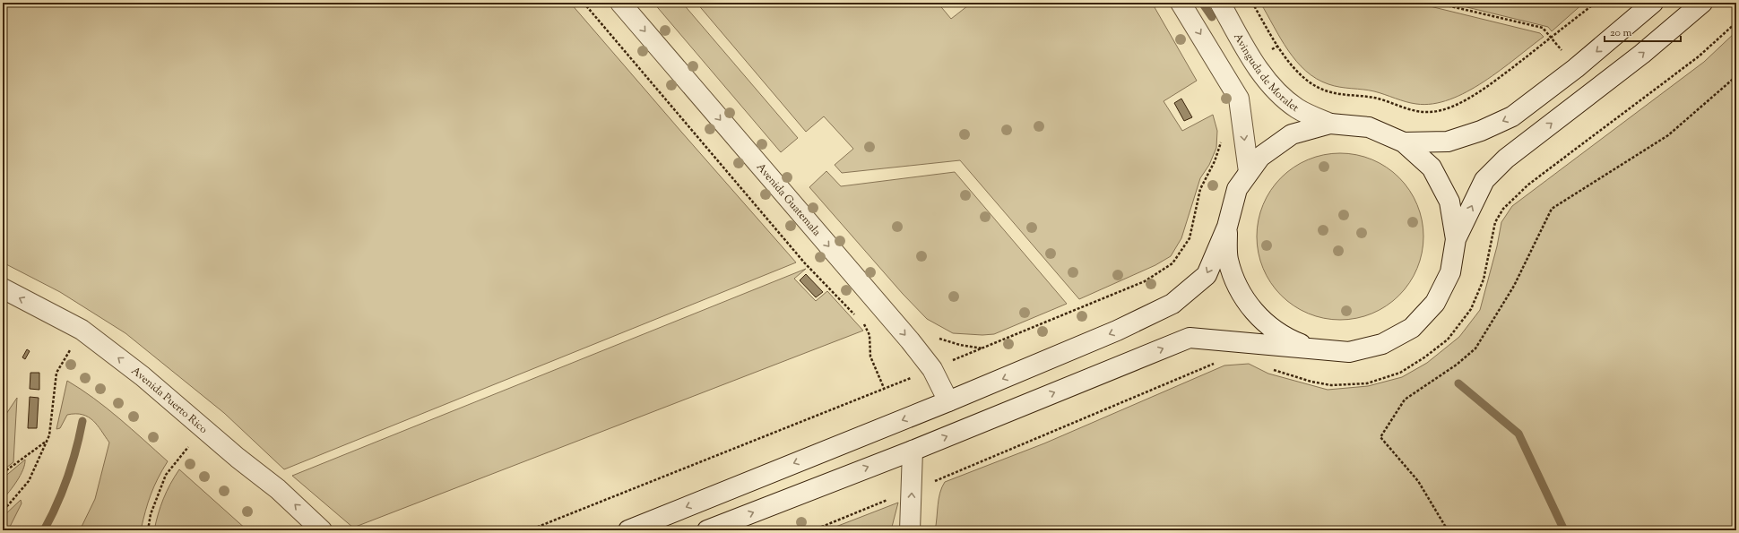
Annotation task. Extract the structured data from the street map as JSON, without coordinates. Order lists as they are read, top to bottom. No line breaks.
{"streets":{"main road":["Avinguda de Moralet","Avenida Guatemala","Avenida Puerto Rico"]},"one_way":["Avenida Guatemala","Avenida Puerto Rico"],"scale_bar":"20 m"}
